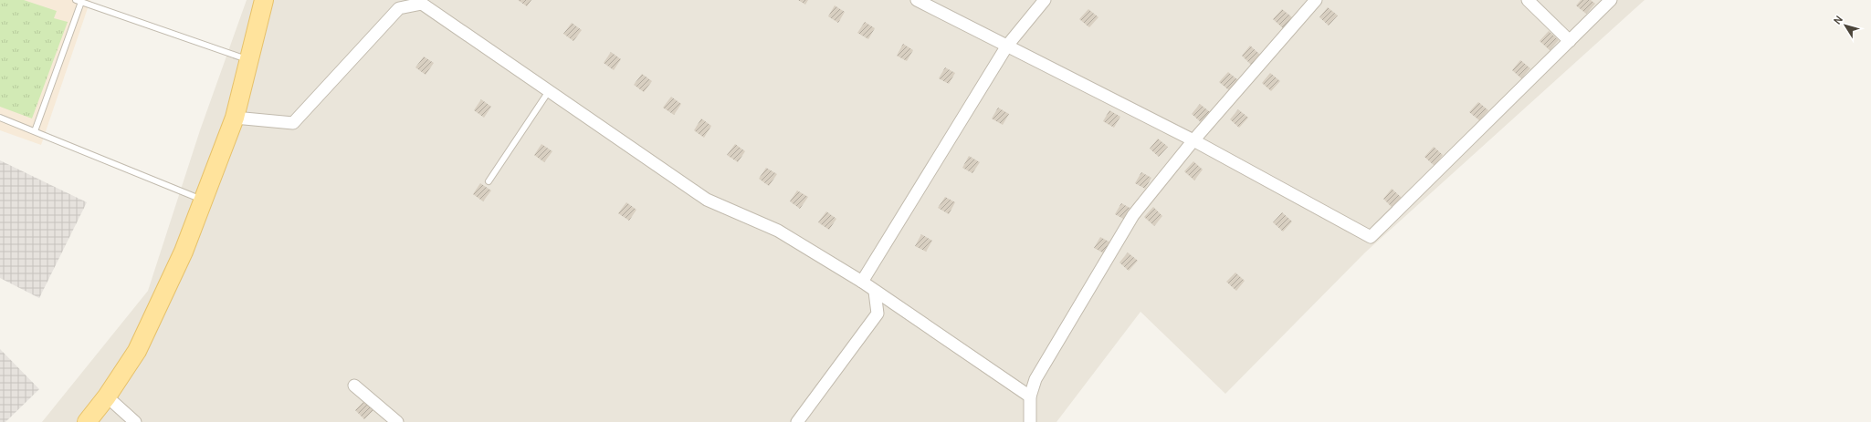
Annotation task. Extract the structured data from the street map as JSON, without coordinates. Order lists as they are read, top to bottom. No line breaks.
{"north":"top left"}
